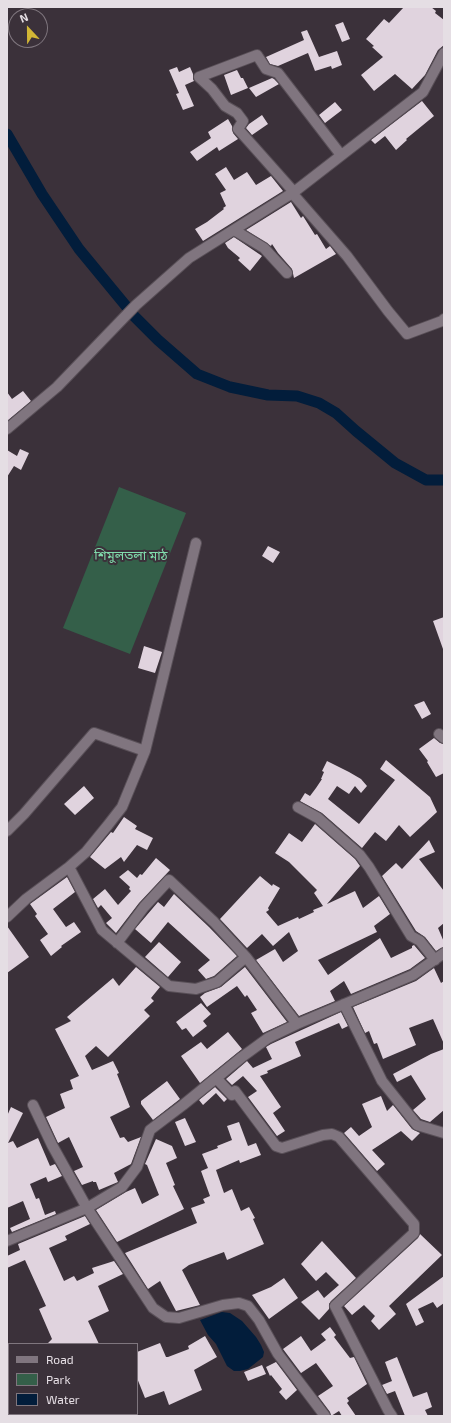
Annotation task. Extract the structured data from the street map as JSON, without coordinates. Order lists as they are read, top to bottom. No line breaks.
{"parks":["শিমুলতলা মাঠ"],"legend":["Road","Park","Water"],"north":"top"}
